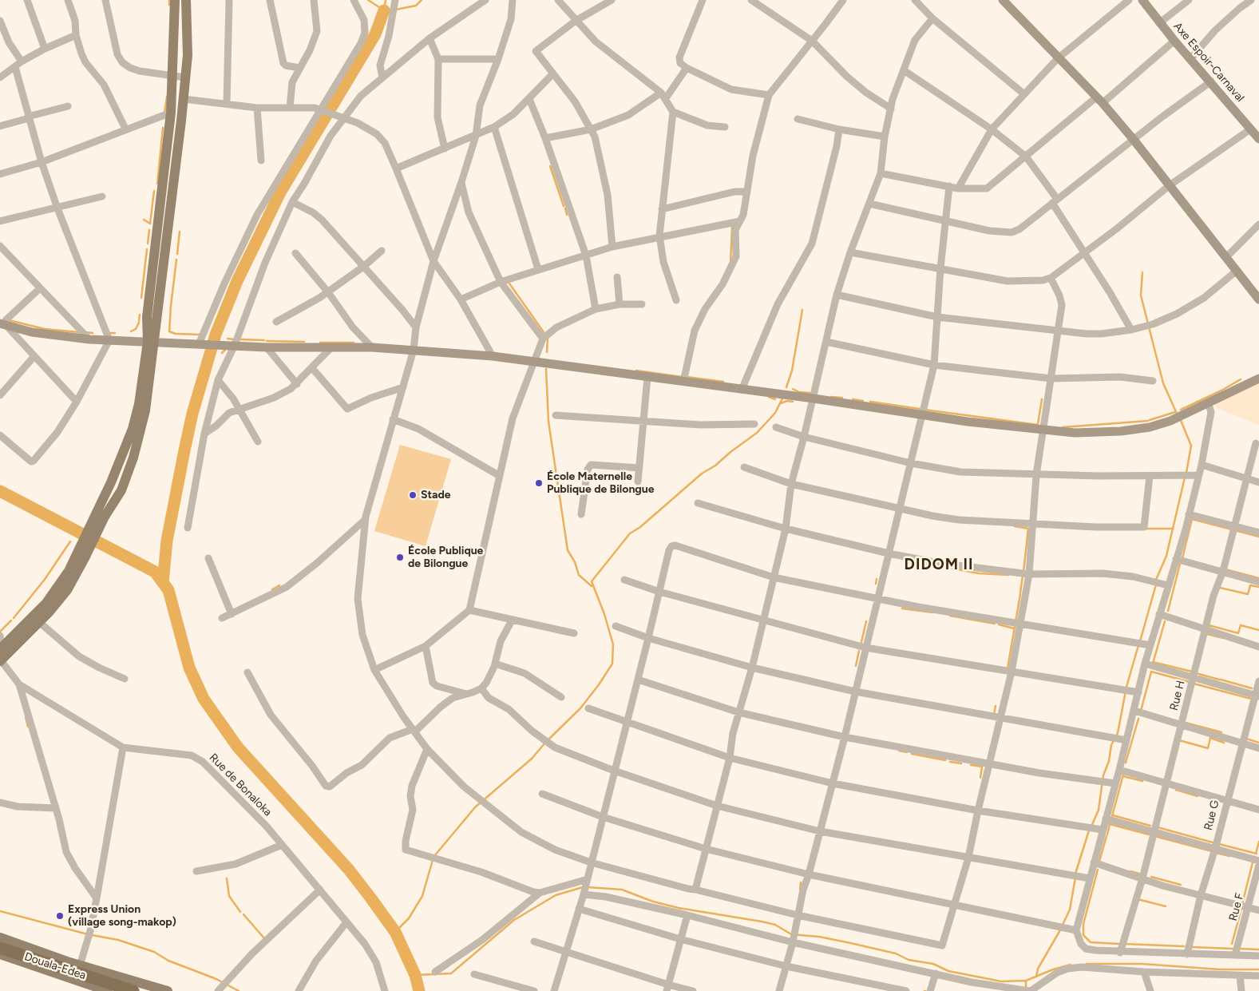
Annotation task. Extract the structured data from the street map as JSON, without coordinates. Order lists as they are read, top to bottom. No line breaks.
{"streets":{"highway":["Douala-Edea"],"main road":["Axe Espoir-Carnaval"],"street":["Rue H","Rue de Bonaloka","Rue G","Rue F"]},"districts":["DIDOM II"],"places":["École Maternelle Publique de Bilongue","Stade","École Publique de Bilongue","Express Union (village song-makop)"]}
